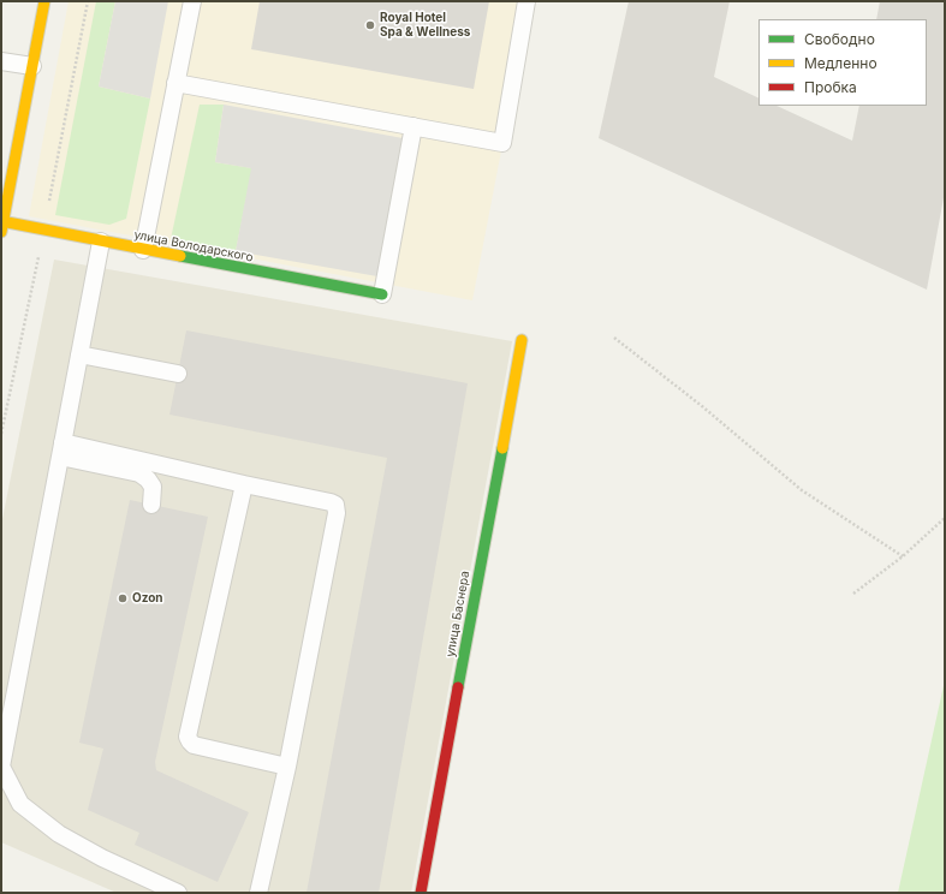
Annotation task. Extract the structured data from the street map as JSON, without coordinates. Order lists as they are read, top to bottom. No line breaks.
{"streets":{"street":["улица Володарского","улица Баснера"]},"places":["Royal Hotel Spa & Wеllness","Ozon"],"legend":["Свободно","Медленно","Пробка"]}
